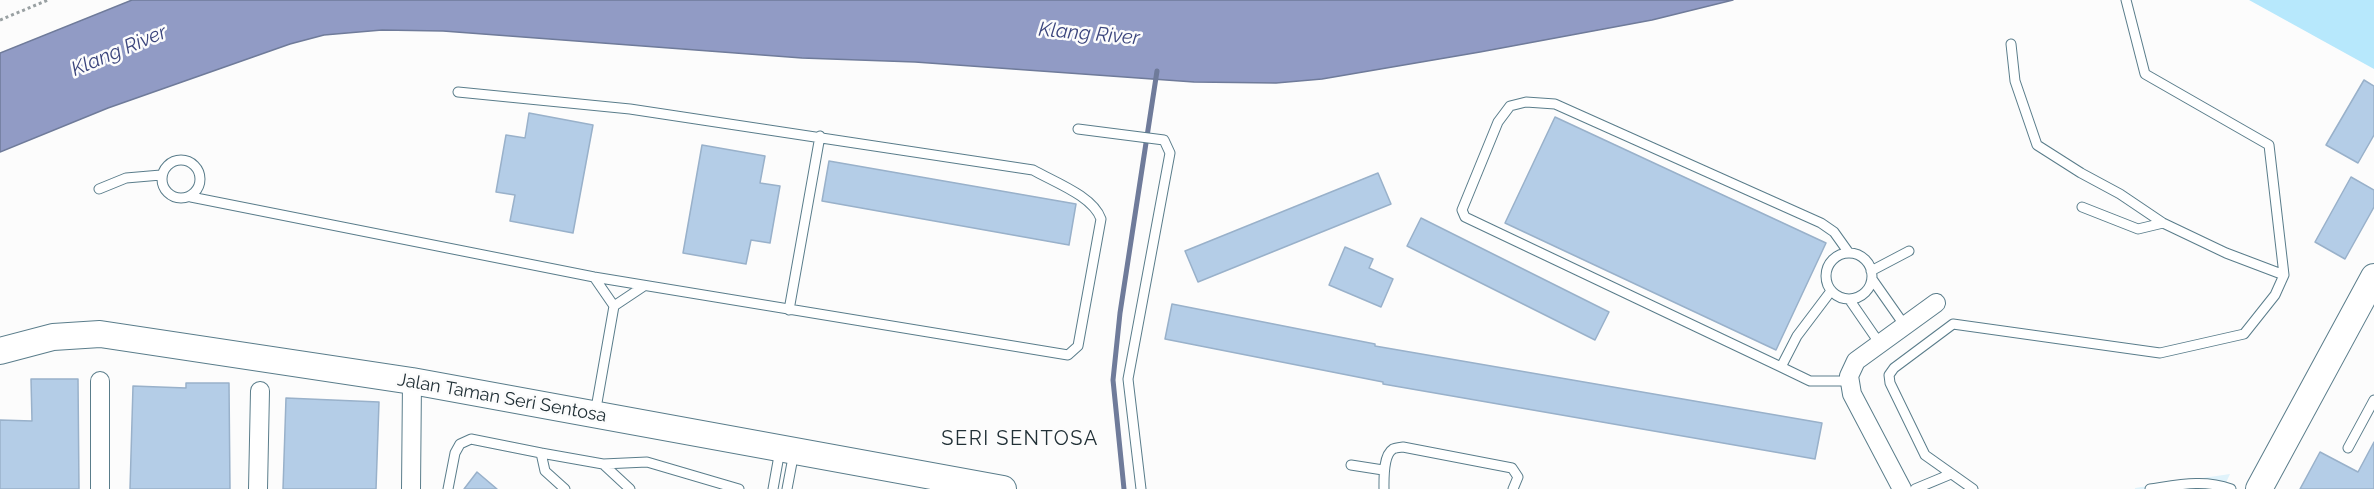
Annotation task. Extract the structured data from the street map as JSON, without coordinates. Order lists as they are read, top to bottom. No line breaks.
{"streets":{"main road":["Jalan Taman Seri Sentosa"]},"districts":["SERI SENTOSA"],"water":["Klang River"]}
